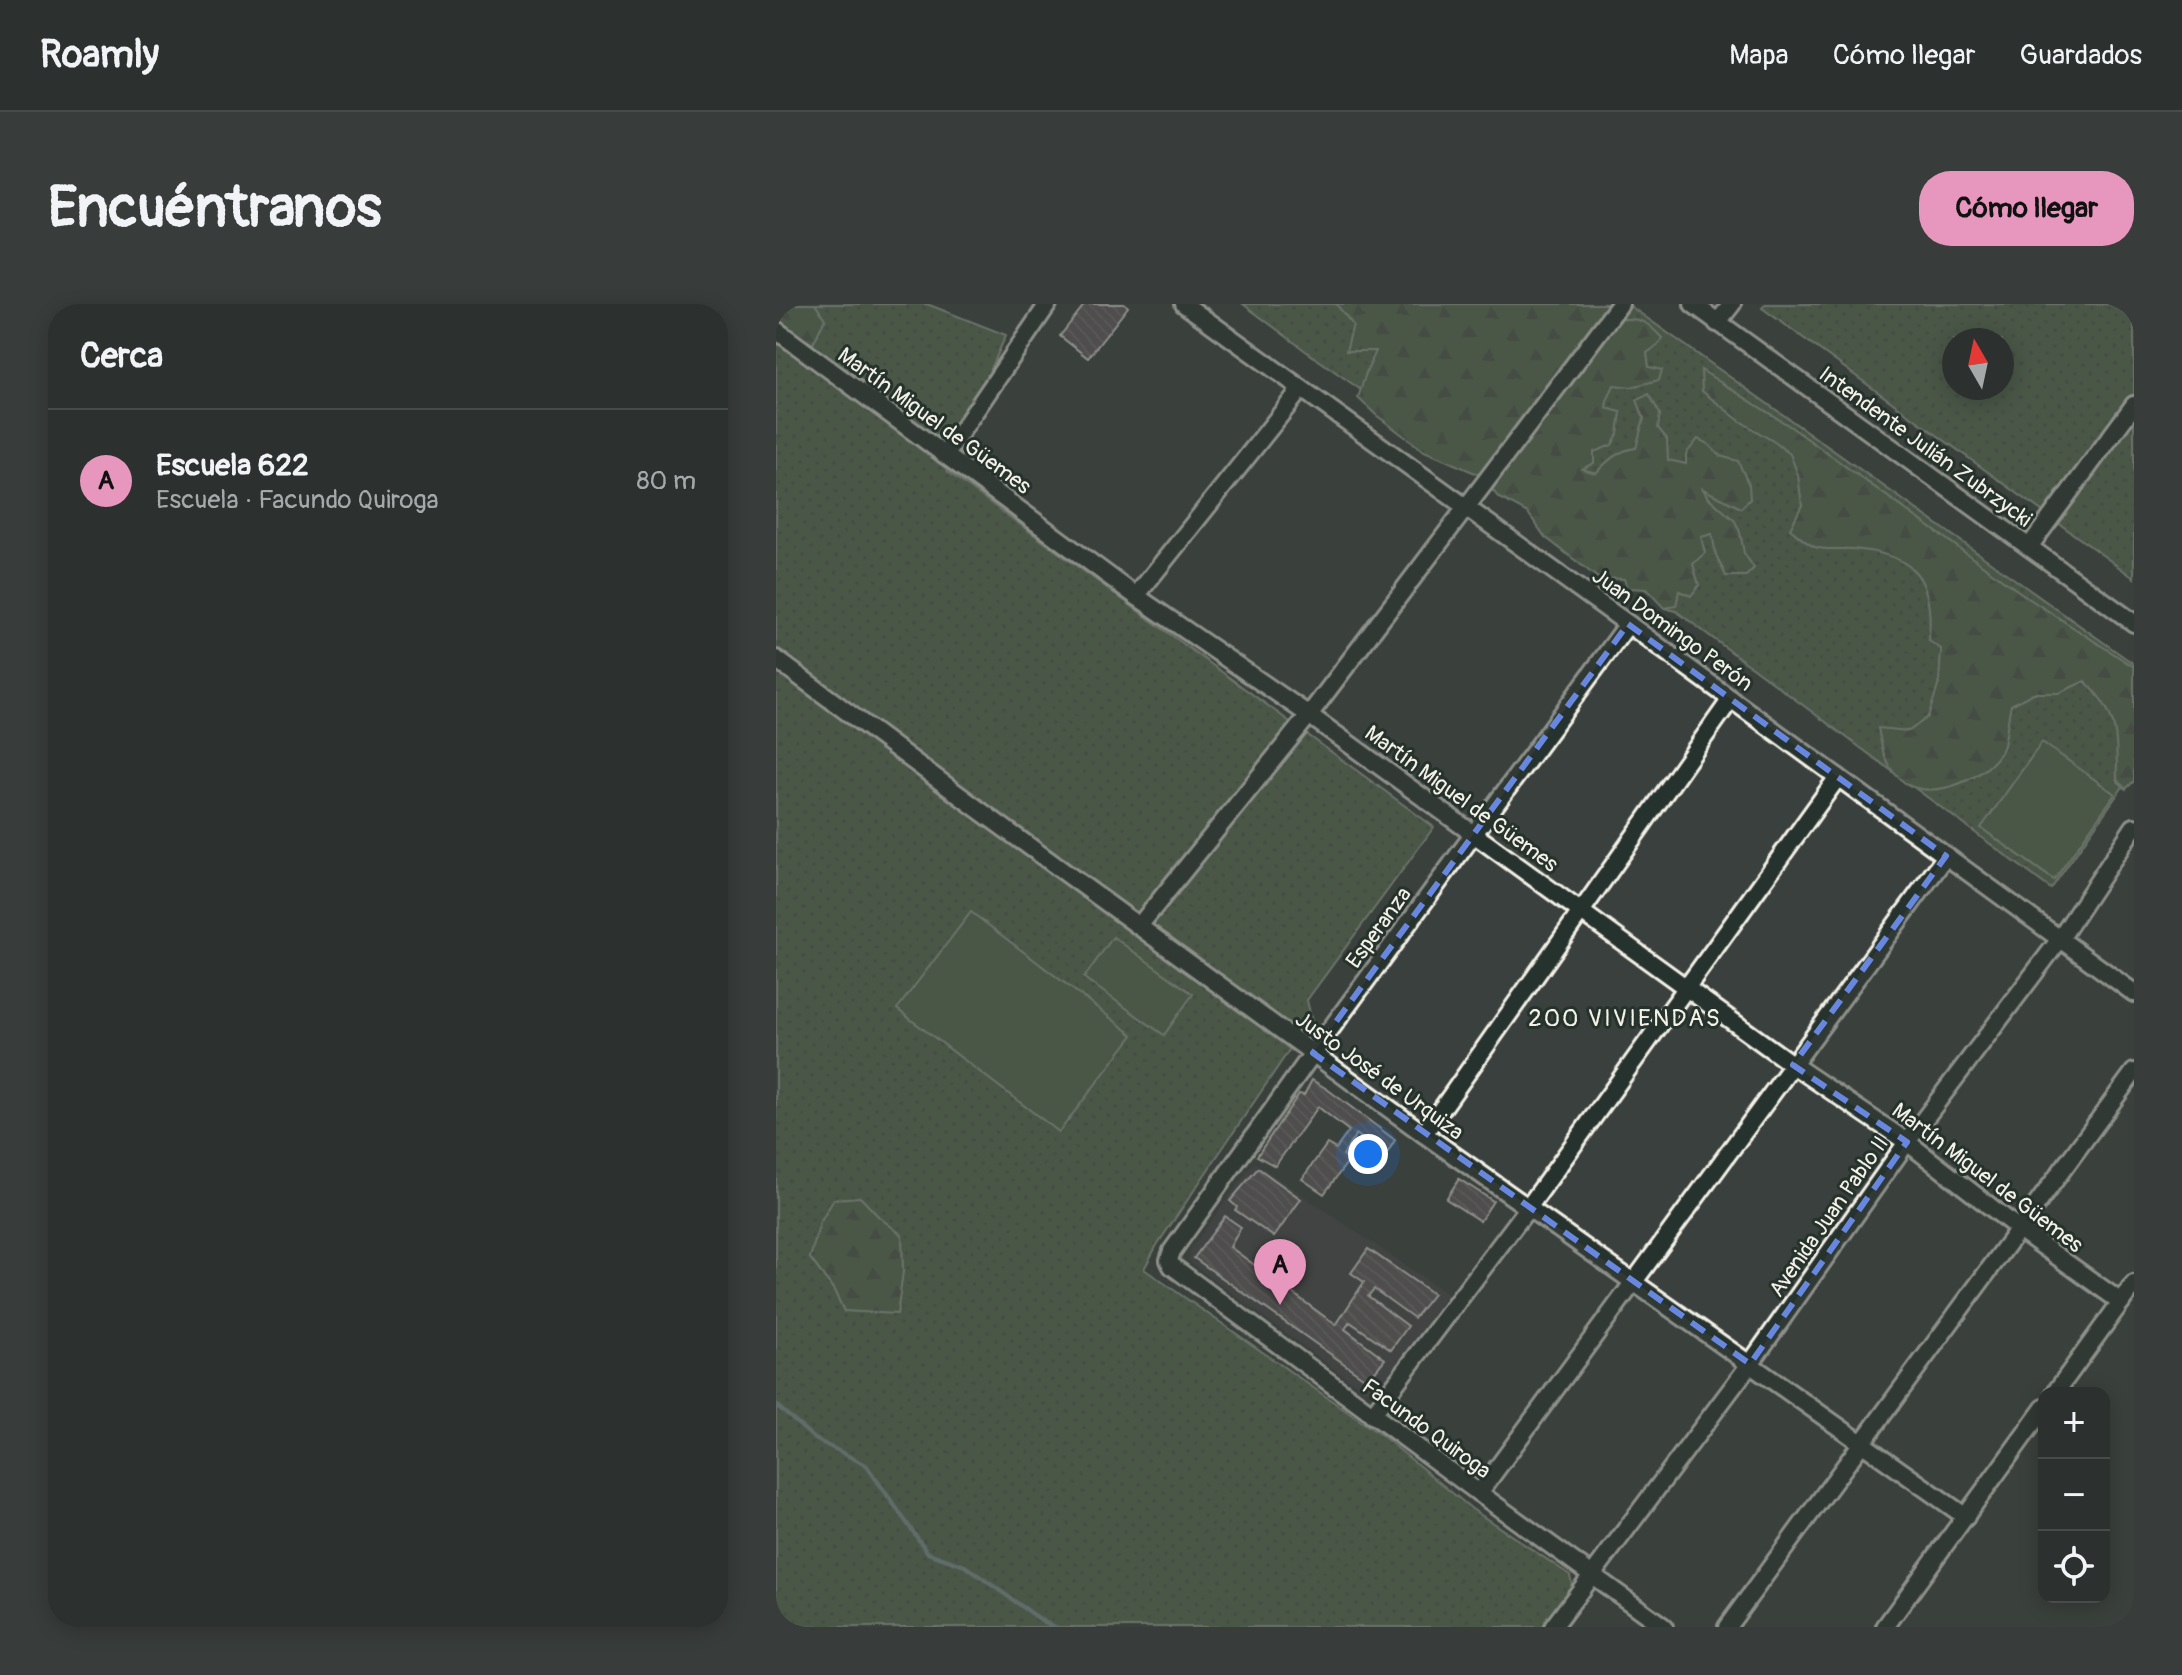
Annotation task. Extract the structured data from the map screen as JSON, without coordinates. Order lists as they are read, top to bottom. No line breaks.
{"streets":{"street":["Martín Miguel de Güemes","Intendente Julián Zubrzycki","Juan Domingo Perón","Esperanza","Justo José de Urquiza","Avenida Juan Pablo II","Facundo Quiroga"]},"crossings":[["Martín Miguel de Güemes","Esperanza"],["Martín Miguel de Güemes","Avenida Juan Pablo II"],["Juan Domingo Perón","Esperanza"],["Juan Domingo Perón","Avenida Juan Pablo II"],["Esperanza","Justo José de Urquiza"],["Esperanza","Facundo Quiroga"],["Justo José de Urquiza","Avenida Juan Pablo II"],["Avenida Juan Pablo II","Facundo Quiroga"]],"districts":["200 VIVIENDAS"],"north":"top","page":{"header":"Roamly","nav":["Mapa","Cómo llegar","Guardados"],"buttons":"Cómo llegar","title":"Encuéntranos","heading":"Cerca","list":[{"mark":"A","name":"Escuela 622","note":"Escuela · Facundo Quiroga","value":"80 m"}],"pins":"A","map_buttons":["+","−"]}}
